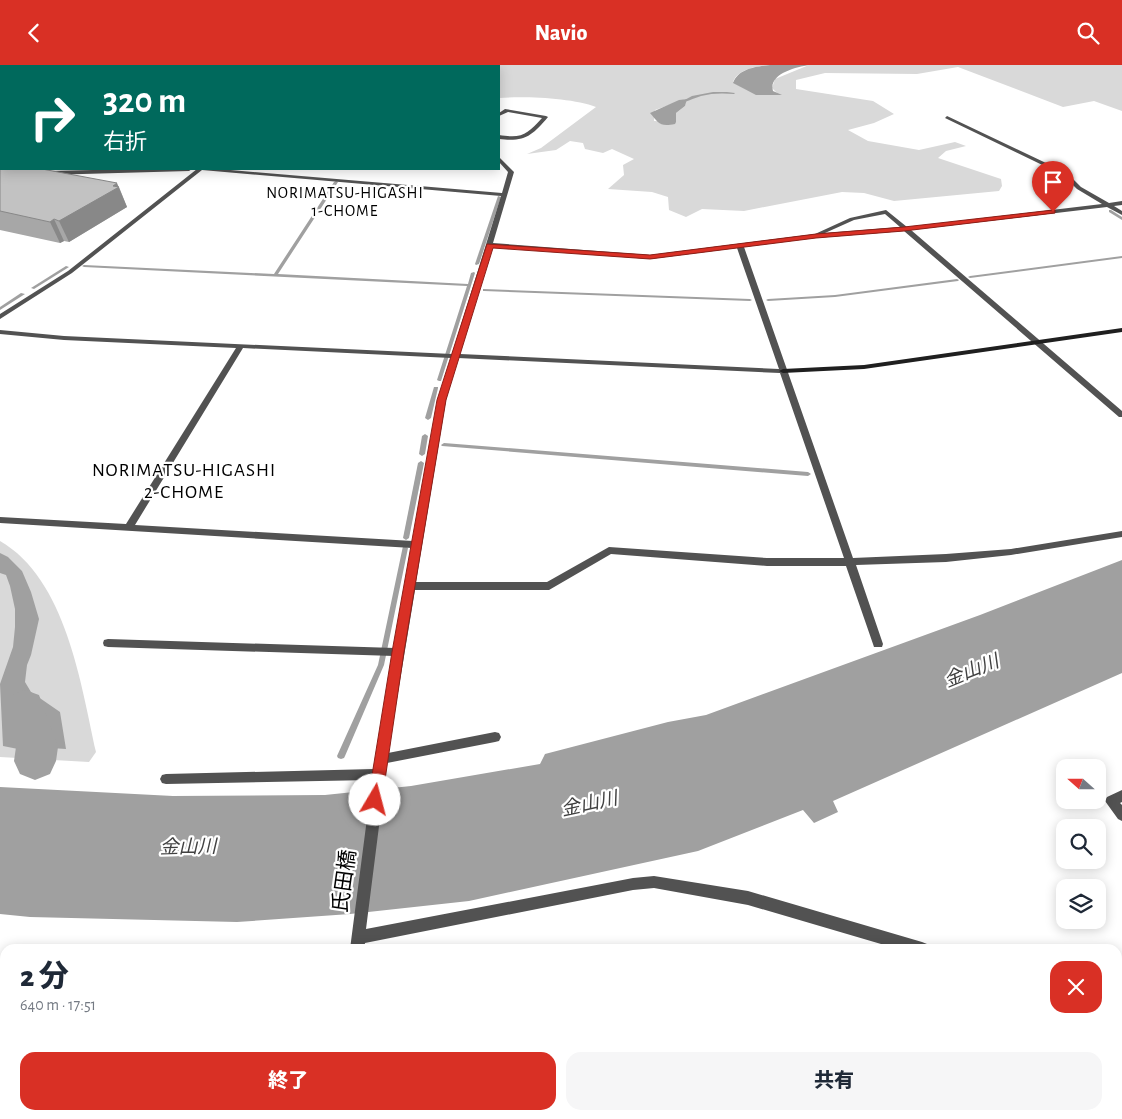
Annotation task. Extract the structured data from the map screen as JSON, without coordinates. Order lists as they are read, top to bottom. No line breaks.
{"streets":{"street":["氏田橋"]},"districts":["NORIMATSU-HIGASHI 1-CHOME","NORIMATSU-HIGASHI 2-CHOME"],"water":["金山川"],"north":"left","page":{"header":"Navio","turn":["320 m","右折"],"heading":["2 分","640 m · 17:51"],"buttons":["終了","共有"]}}
